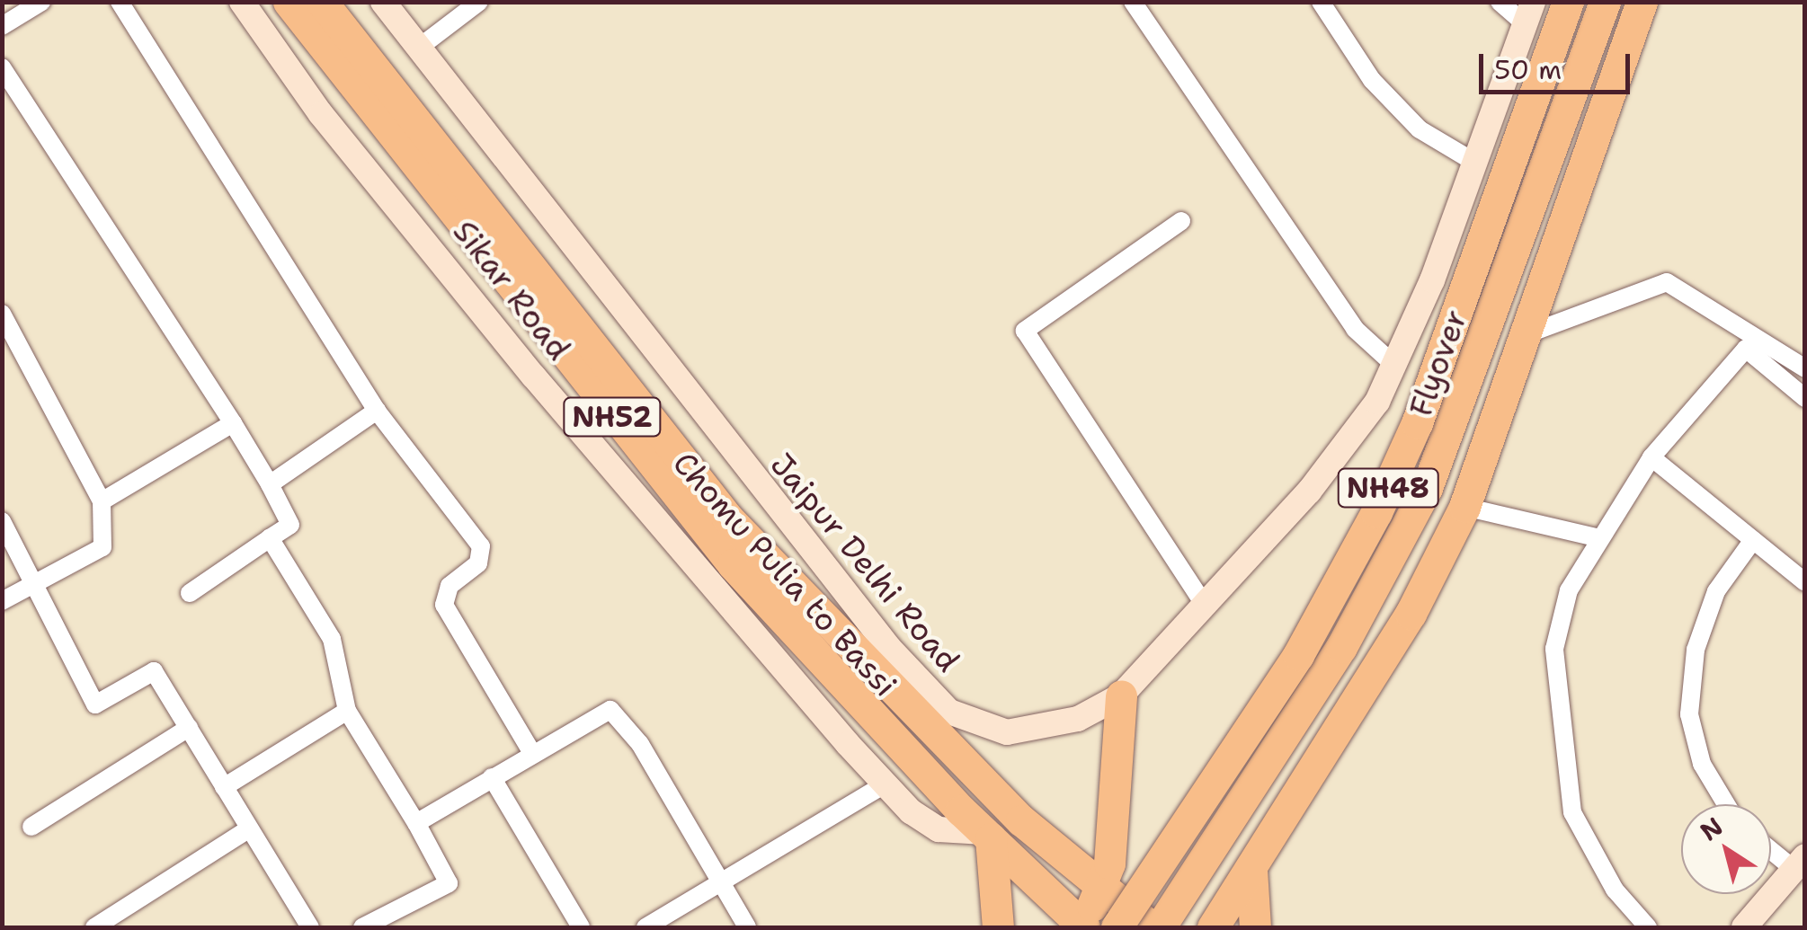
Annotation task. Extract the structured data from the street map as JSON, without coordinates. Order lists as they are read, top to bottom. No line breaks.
{"streets":{"highway":["Sikar Road","Flyover","NH52","NH48","Chomu Pulia to Bassi"],"main road":["Jaipur Delhi Road"]},"crossings":[["Sikar Road","NH52"],["NH52","Chomu Pulia to Bassi"]],"scale_bar":"50 m","north":"top left"}
